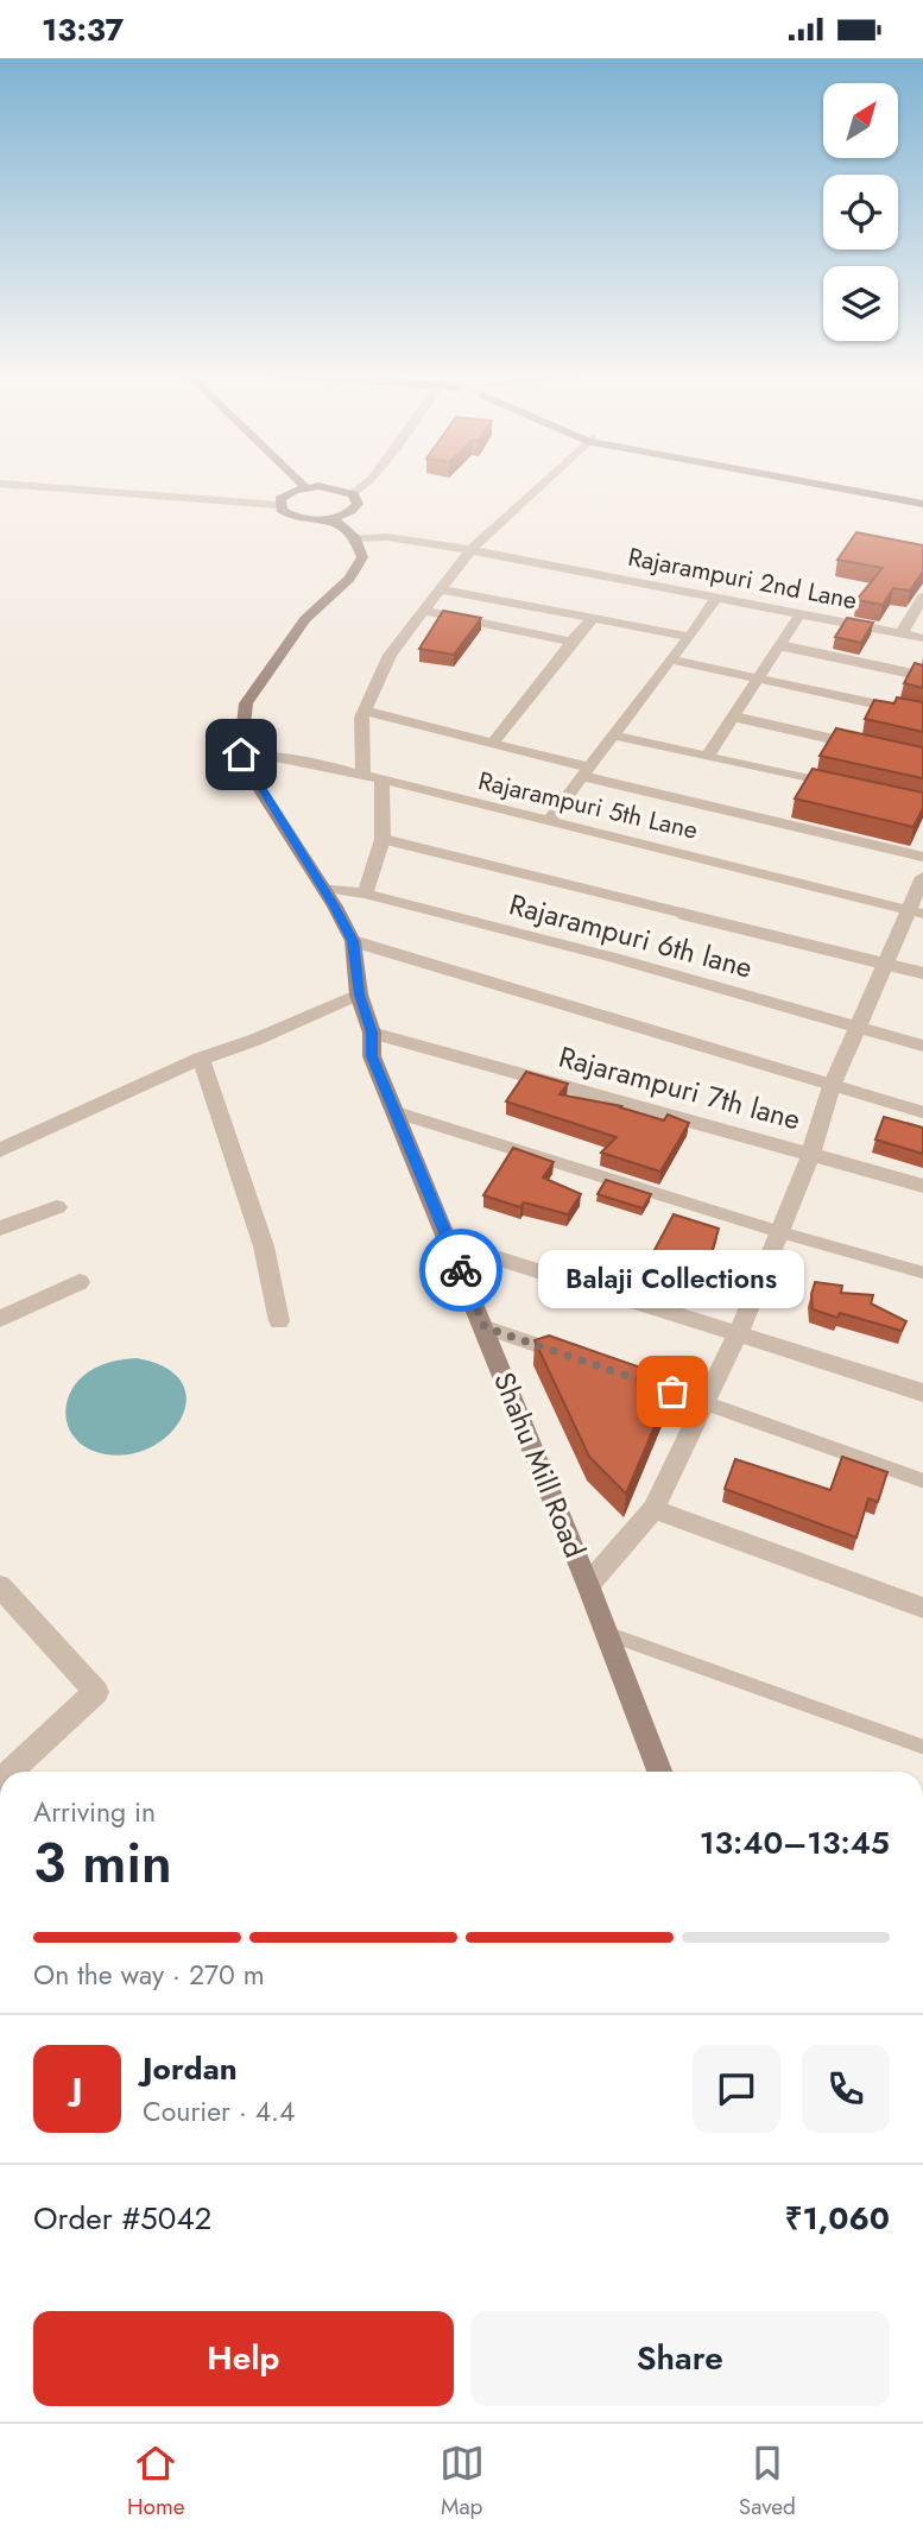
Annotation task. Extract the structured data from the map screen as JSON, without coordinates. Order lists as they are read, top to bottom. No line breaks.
{"streets":{"main road":["Shahu Mill Road"],"street":["Rajarampuri 2nd Lane","Rajarampuri 5th Lane","Rajarampuri 6th lane","Rajarampuri 7th lane"]},"crossings":[["Rajarampuri 5th Lane","Shahu Mill Road"],["Rajarampuri 6th lane","Shahu Mill Road"],["Rajarampuri 7th lane","Shahu Mill Road"]],"places":["Balaji Collections"],"north":"top right","page":{"status":"13:37","bubble":"Balaji Collections","heading":["3 min","Arriving in","13:40–13:45"],"panel":["Jordan","Courier · 4.4","Order #5042","₹1,060"],"bar":"On the way · 270 m","round":"J","buttons":["Help","Share"],"tabs":["Home","Map","Saved"]}}
